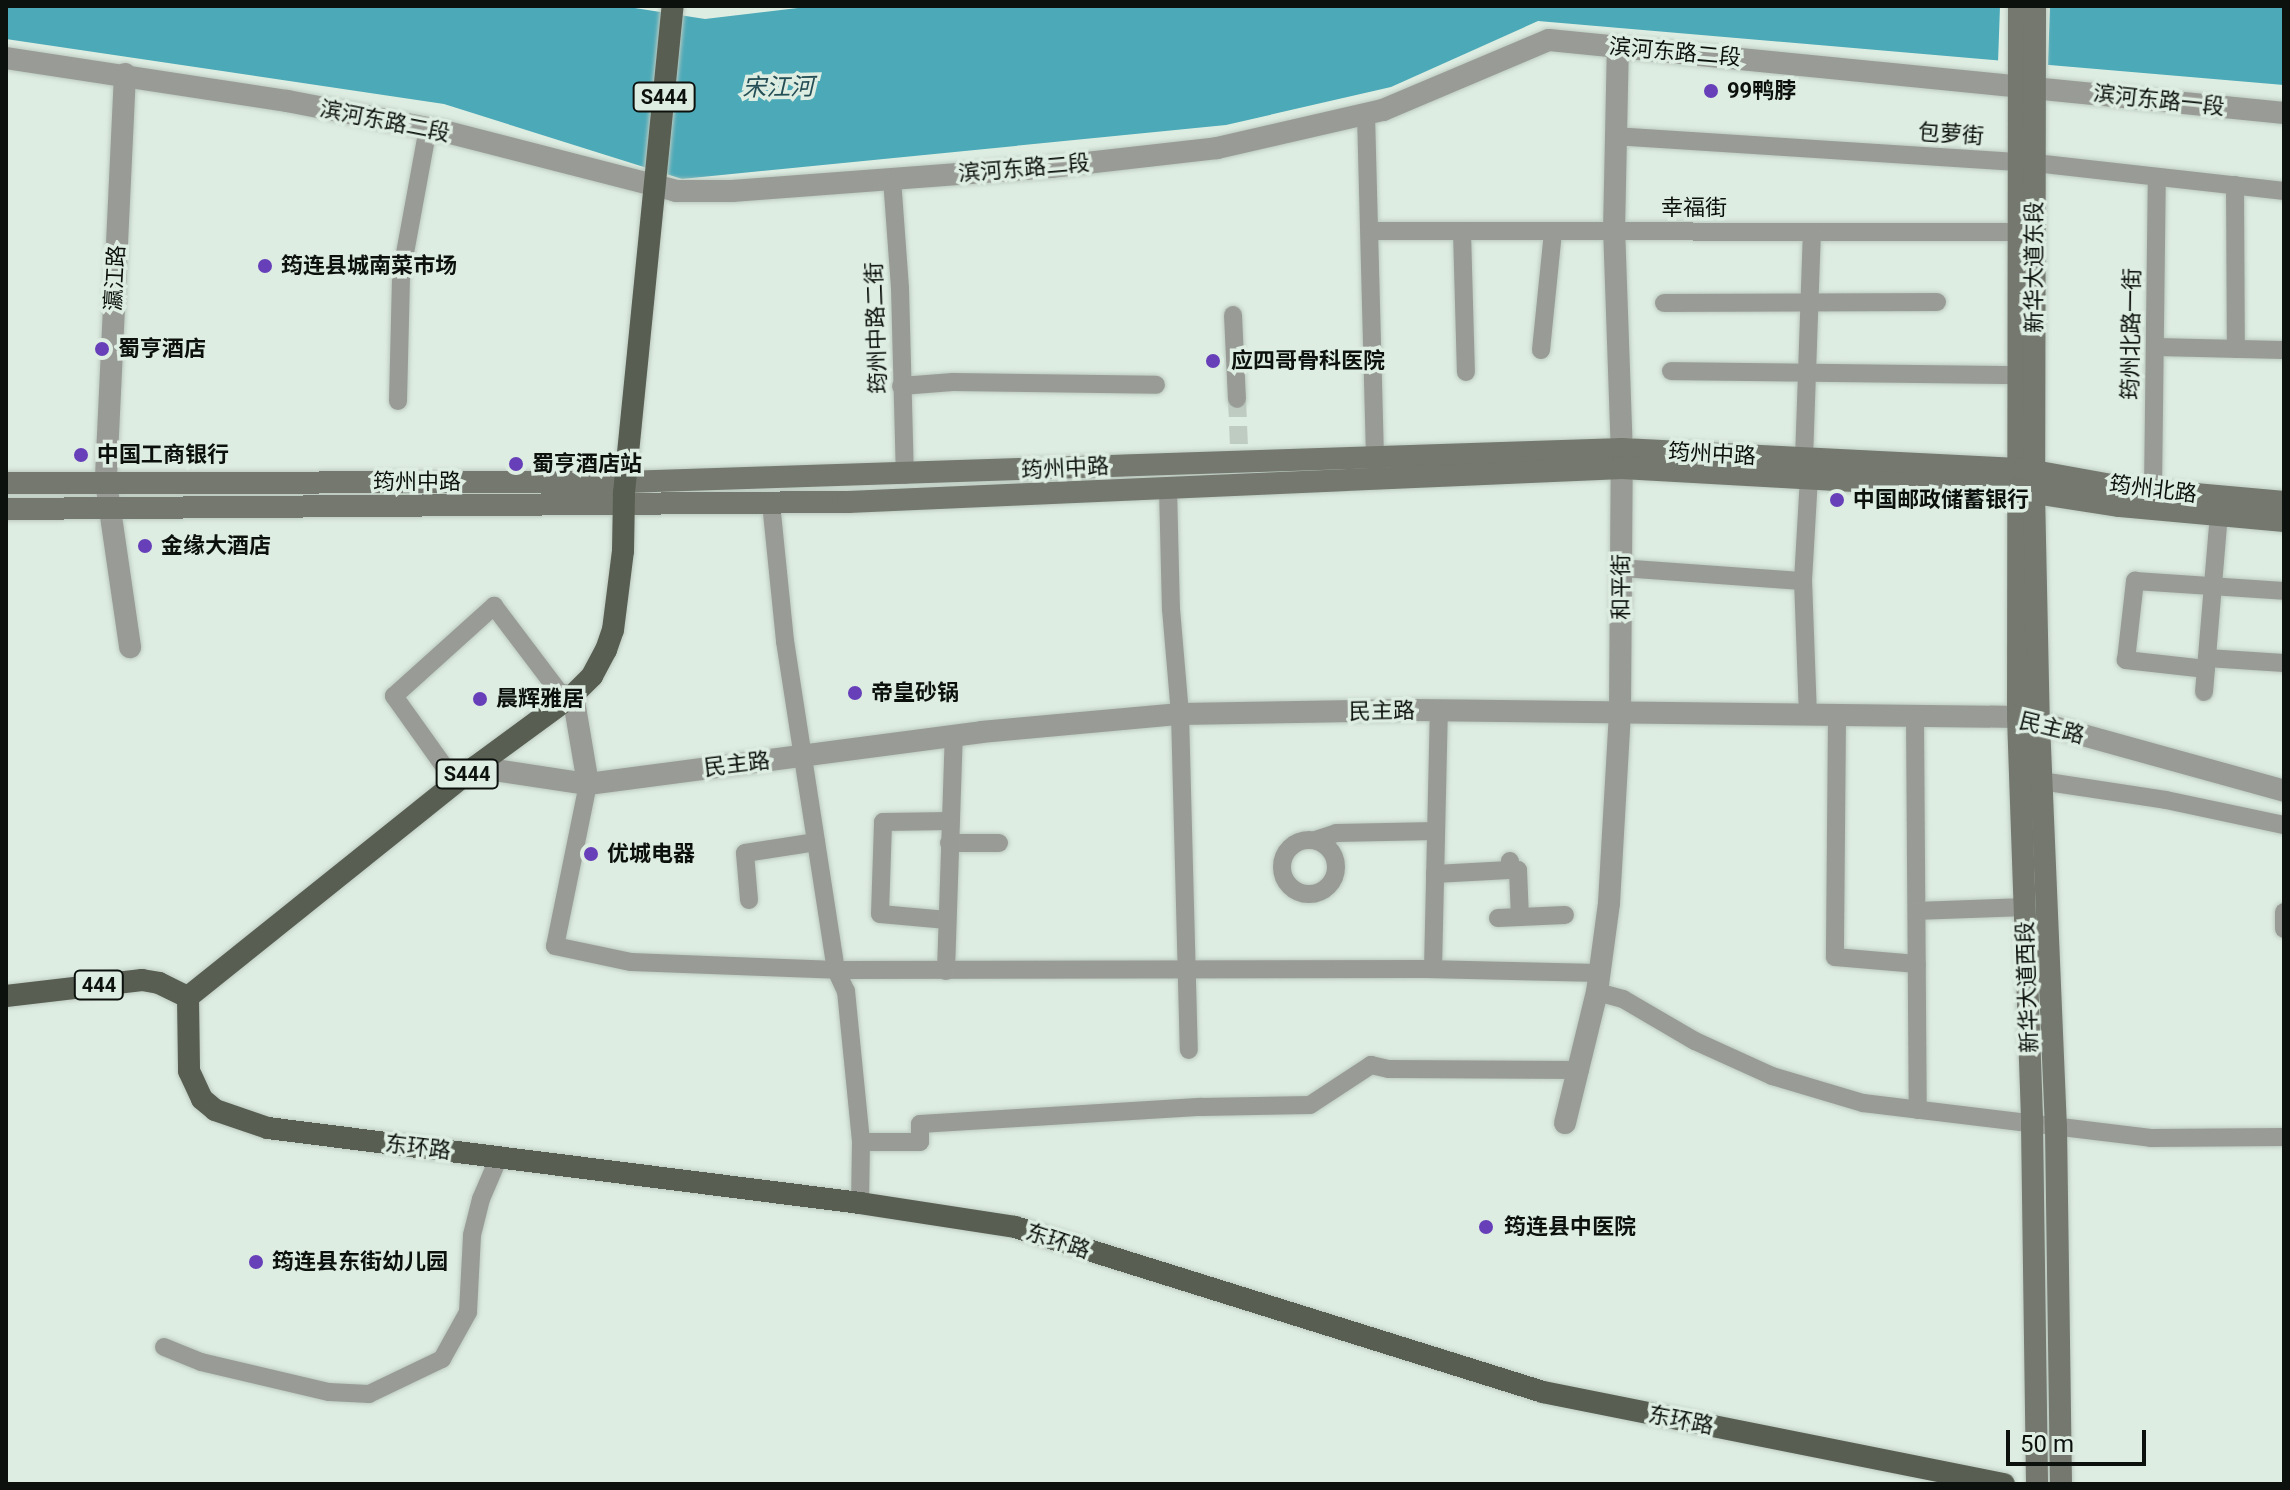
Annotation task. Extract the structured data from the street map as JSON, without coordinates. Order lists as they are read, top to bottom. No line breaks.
{"streets":{"main road":["S444","新华大道东段","筠州中路","筠州北路","444","新华大道西段","东环路"],"street":["滨河东路二段","滨河东路一段","包萝街","幸福街","瀛江路","筠州中路二街","筠州北路一街","和平街","民主路"]},"crossings":[["滨河东路二段","S444"],["滨河东路二段","滨河东路一段"],["滨河东路二段","新华大道东段"],["滨河东路二段","瀛江路"],["滨河东路二段","筠州中路二街"],["滨河东路二段","和平街"],["S444","筠州中路"],["S444","民主路"],["S444","444"],["S444","东环路"],["滨河东路一段","新华大道东段"],["包萝街","新华大道东段"],["包萝街","筠州北路一街"],["包萝街","和平街"],["幸福街","新华大道东段"],["幸福街","和平街"],["新华大道东段","筠州中路"],["新华大道东段","筠州北路"],["新华大道东段","新华大道西段"],["瀛江路","筠州中路"],["筠州中路二街","筠州中路"],["筠州北路一街","筠州北路"],["筠州中路","筠州北路"],["筠州中路","和平街"],["筠州中路","新华大道西段"],["筠州北路","新华大道西段"],["和平街","民主路"],["民主路","新华大道西段"],["444","东环路"]],"water":["宋江河"],"places":["99鸭脖","筠连县城南菜市场","蜀亨酒店","应四哥骨科医院","中国工商银行","蜀亨酒店站","中国邮政储蓄银行","金缘大酒店","帝皇砂锅","晨辉雅居","优城电器","筠连县中医院","筠连县东街幼儿园"],"scale_bar":"50 m"}
